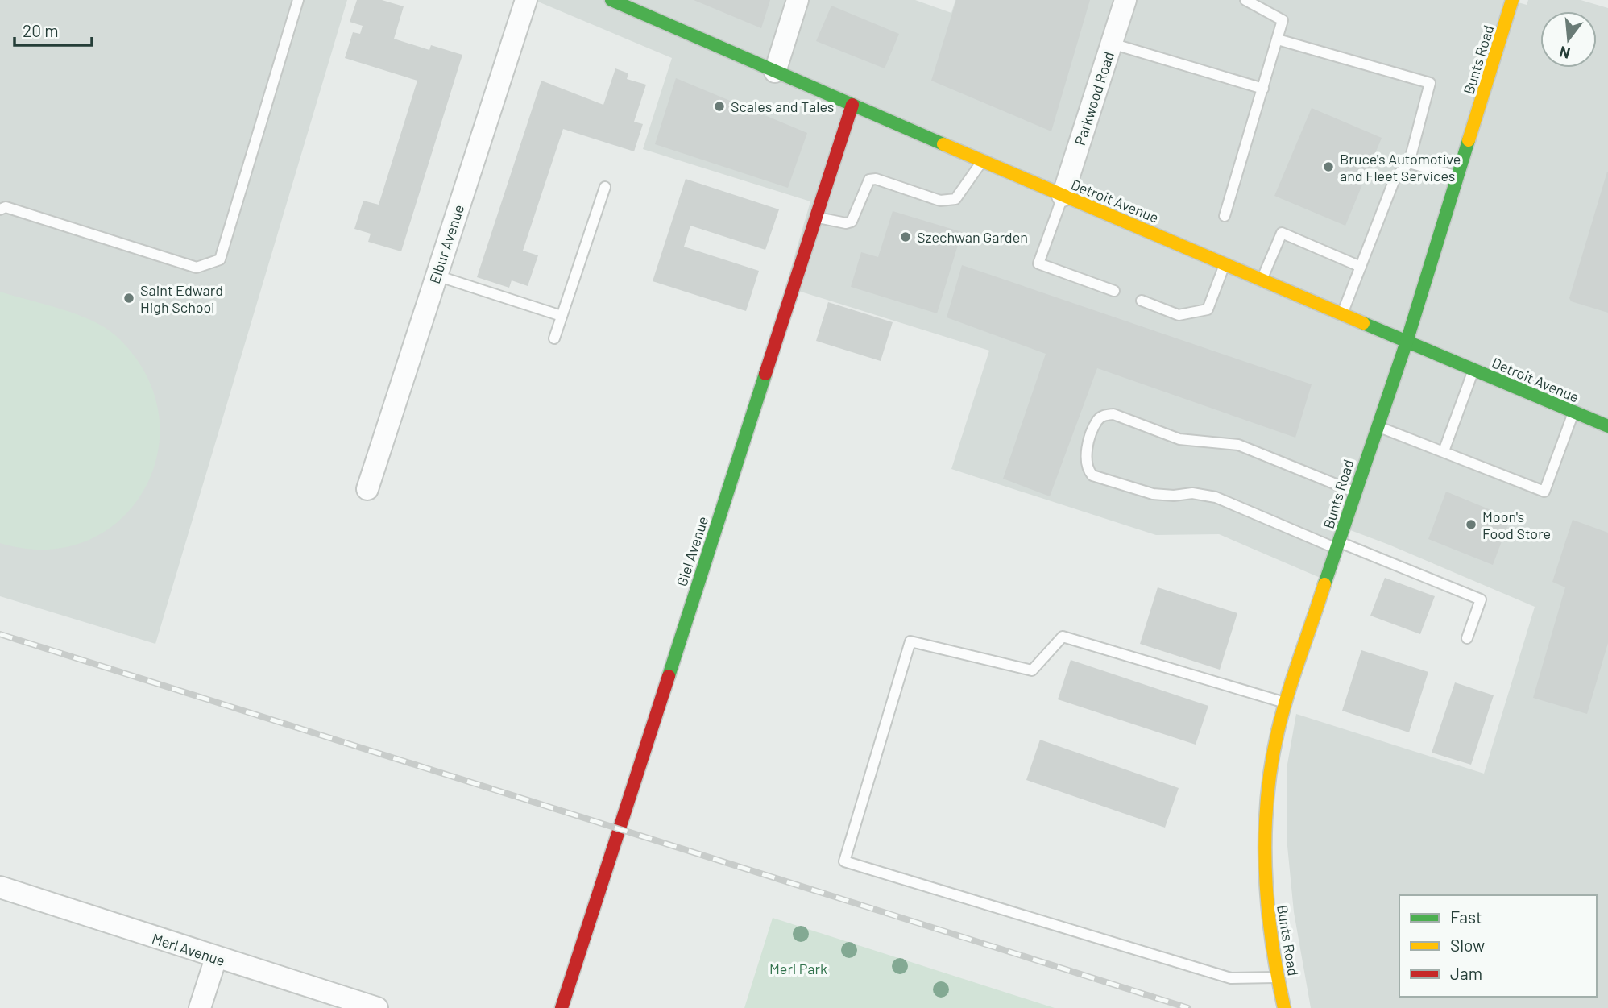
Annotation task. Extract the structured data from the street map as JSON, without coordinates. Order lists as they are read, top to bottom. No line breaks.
{"streets":{"street":["Bunts Road","Parkwood Road","Detroit Avenue","Elbur Avenue","Giel Avenue","Merl Avenue"]},"crossings":[["Bunts Road","Detroit Avenue"],["Parkwood Road","Detroit Avenue"],["Detroit Avenue","Giel Avenue"]],"parks":["Merl Park"],"places":["Scales and Tales","Bruce's Automotive and Fleet Services","Szechwan Garden","Saint Edward High School","Moon's Food Store"],"legend":["Fast","Slow","Jam"],"scale_bar":"20 m","north":"bottom"}
